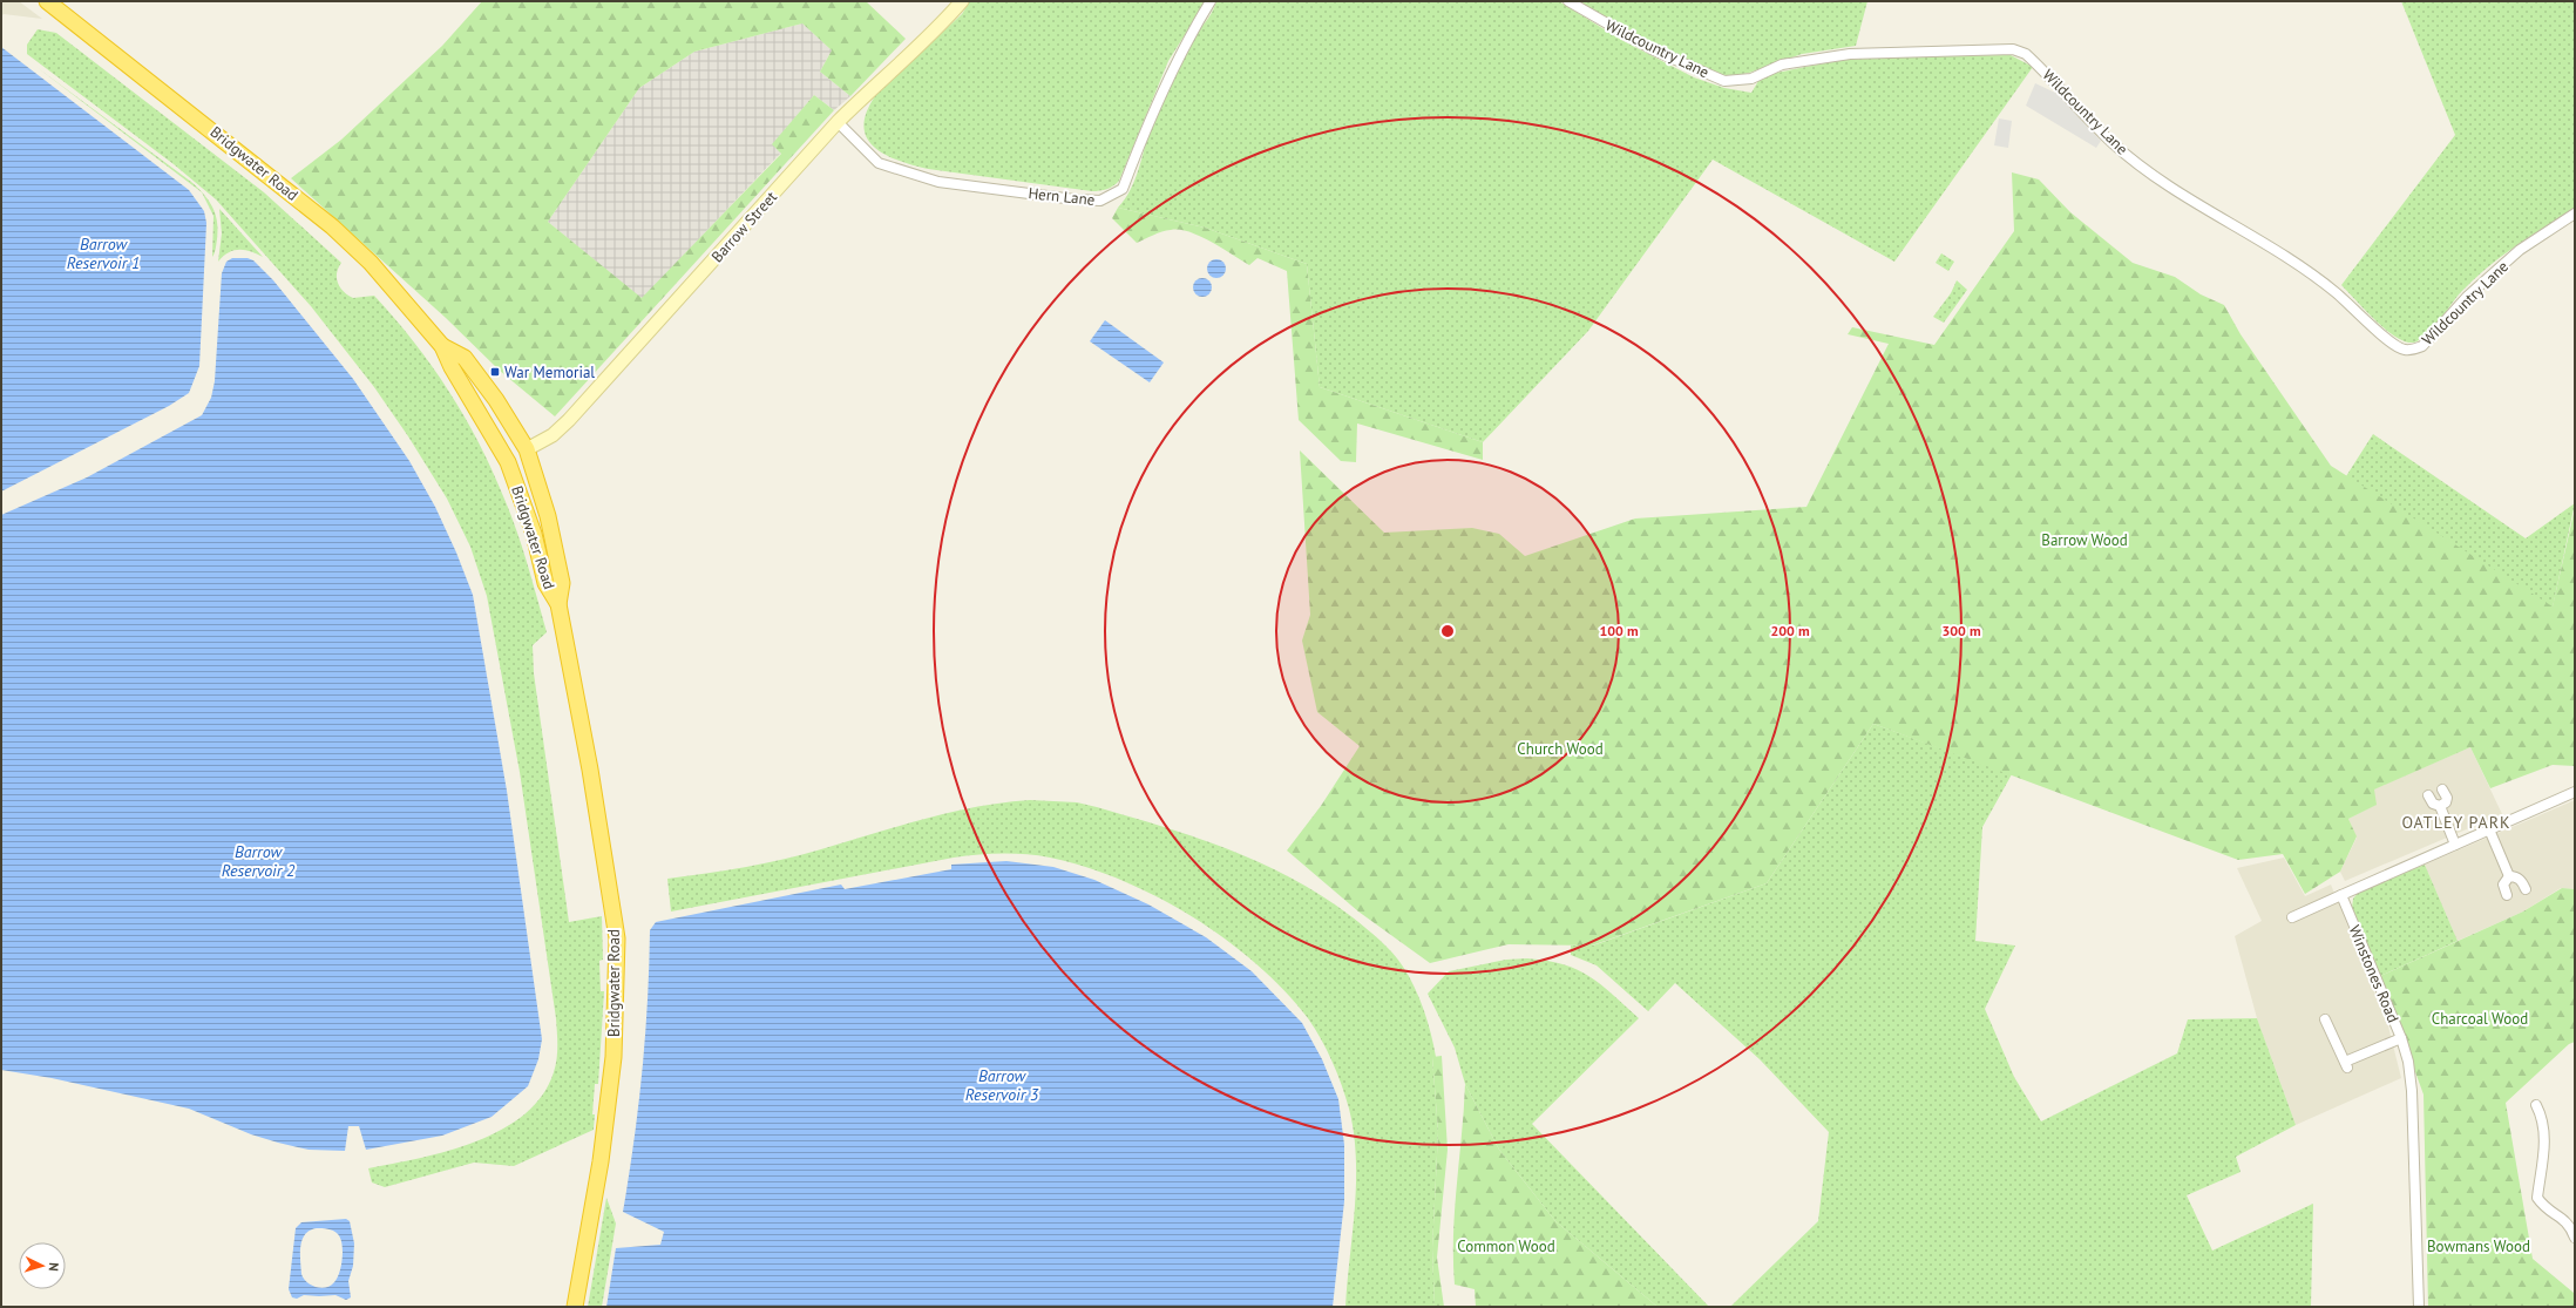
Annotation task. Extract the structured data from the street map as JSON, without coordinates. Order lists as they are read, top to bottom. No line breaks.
{"streets":{"highway":["Bridgwater Road"],"main road":["Barrow Street"],"street":["Wildcountry Lane","Hern Lane","Winstones Road"]},"crossings":[["Bridgwater Road","Barrow Street"],["Hern Lane","Barrow Street"]],"districts":["OATLEY PARK"],"water":["Barrow Reservoir 1","Barrow Reservoir 2","Barrow Reservoir 3"],"parks":["Barrow Wood","Church Wood","Charcoal Wood","Common Wood","Bowmans Wood"],"places":{"transit":["War Memorial"]},"north":"right","rings":["100 m","200 m","300 m"]}
